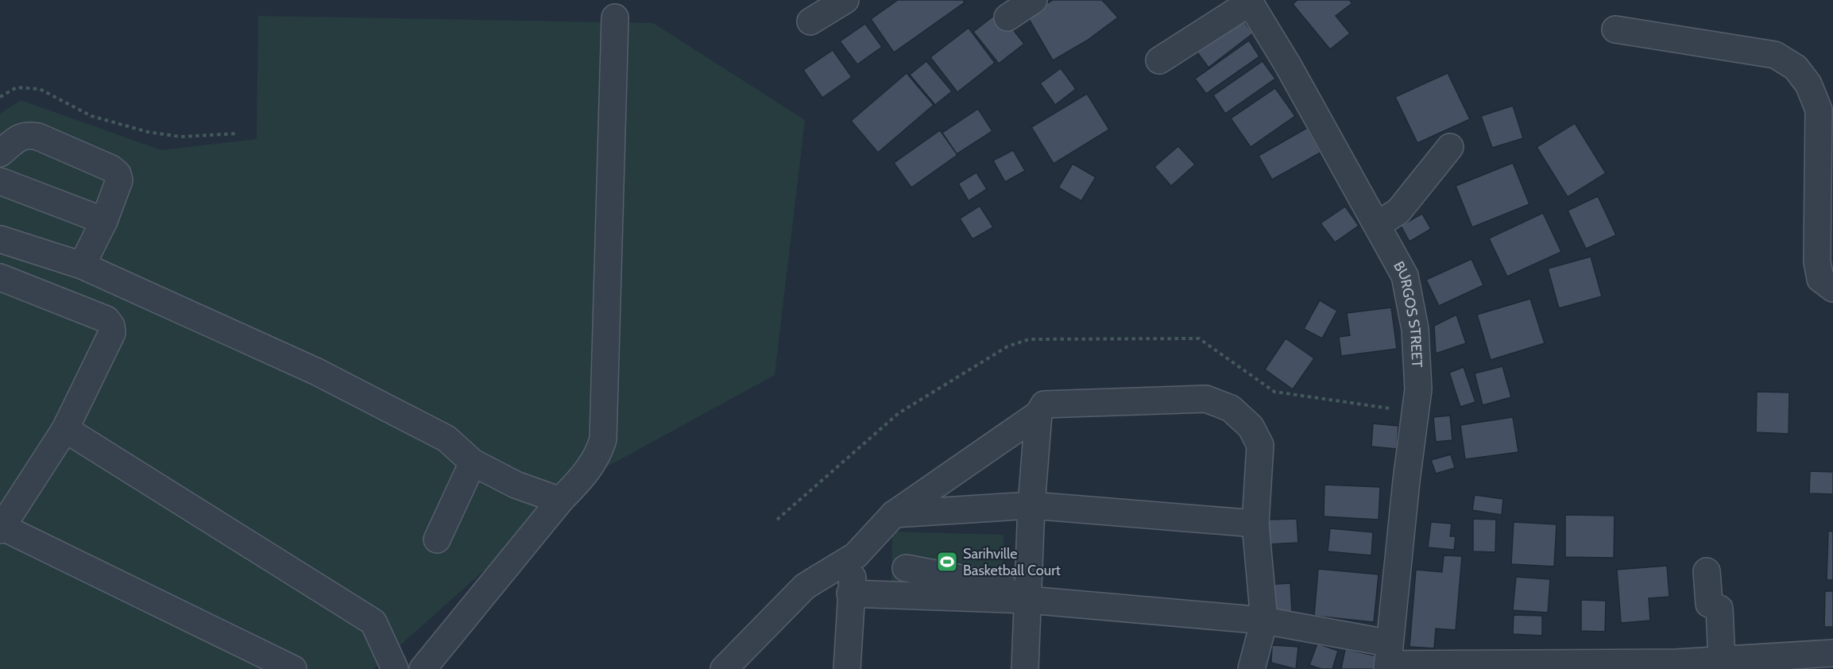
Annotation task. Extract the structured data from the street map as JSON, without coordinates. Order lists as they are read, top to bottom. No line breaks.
{"streets":{"street":["BURGOS STREET"]},"places":{"sports":["Sarihville Basketball Court"]}}
